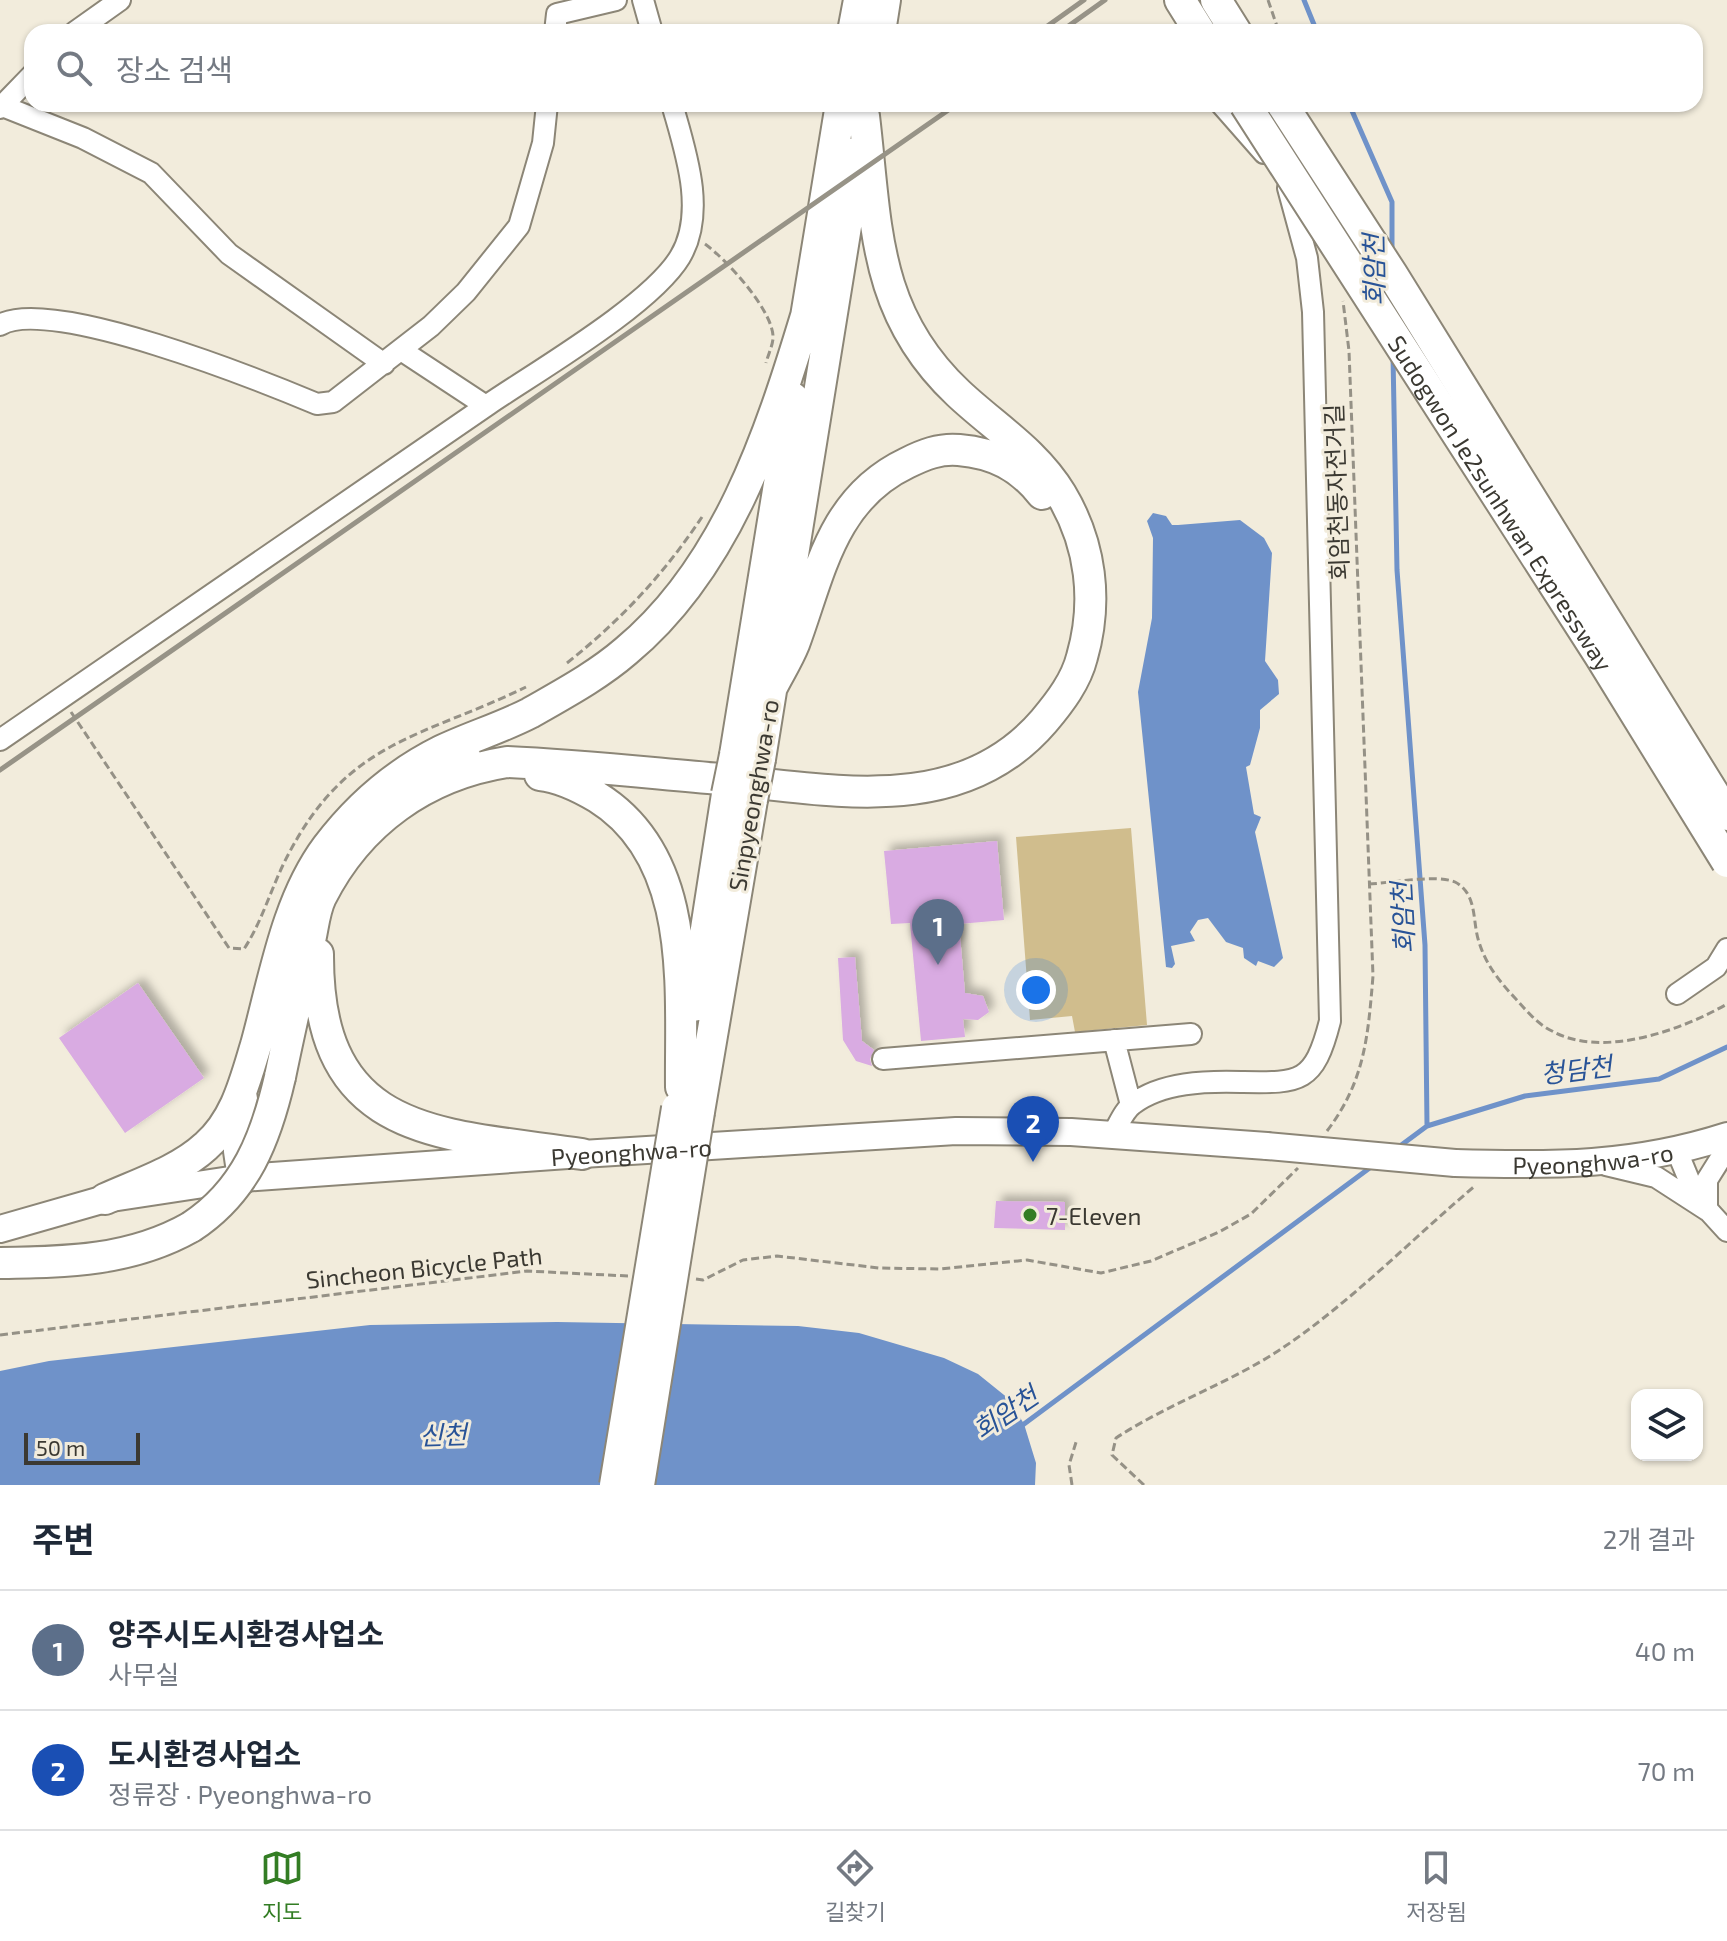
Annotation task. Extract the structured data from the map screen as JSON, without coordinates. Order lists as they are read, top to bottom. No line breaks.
{"streets":{"highway":["Sudogwon Je2sunhwan Expressway","Sinpyeonghwa-ro"],"main road":["Pyeonghwa-ro"],"path":["회암천동자전거길","Sincheon Bicycle Path"]},"water":["회암천","청담천","신천"],"places":["7-Eleven"],"scale_bar":"50 m","page":{"search":"장소 검색","pins":["1","2"],"scale":"50 m","heading":["주변","2개 결과"],"list":[{"mark":"1","name":"양주시도시환경사업소","note":"사무실","value":"40 m"},{"mark":"2","name":"도시환경사업소","note":"정류장 · Pyeonghwa-ro","value":"70 m"}],"nav":["지도","길찾기","저장됨"]}}
